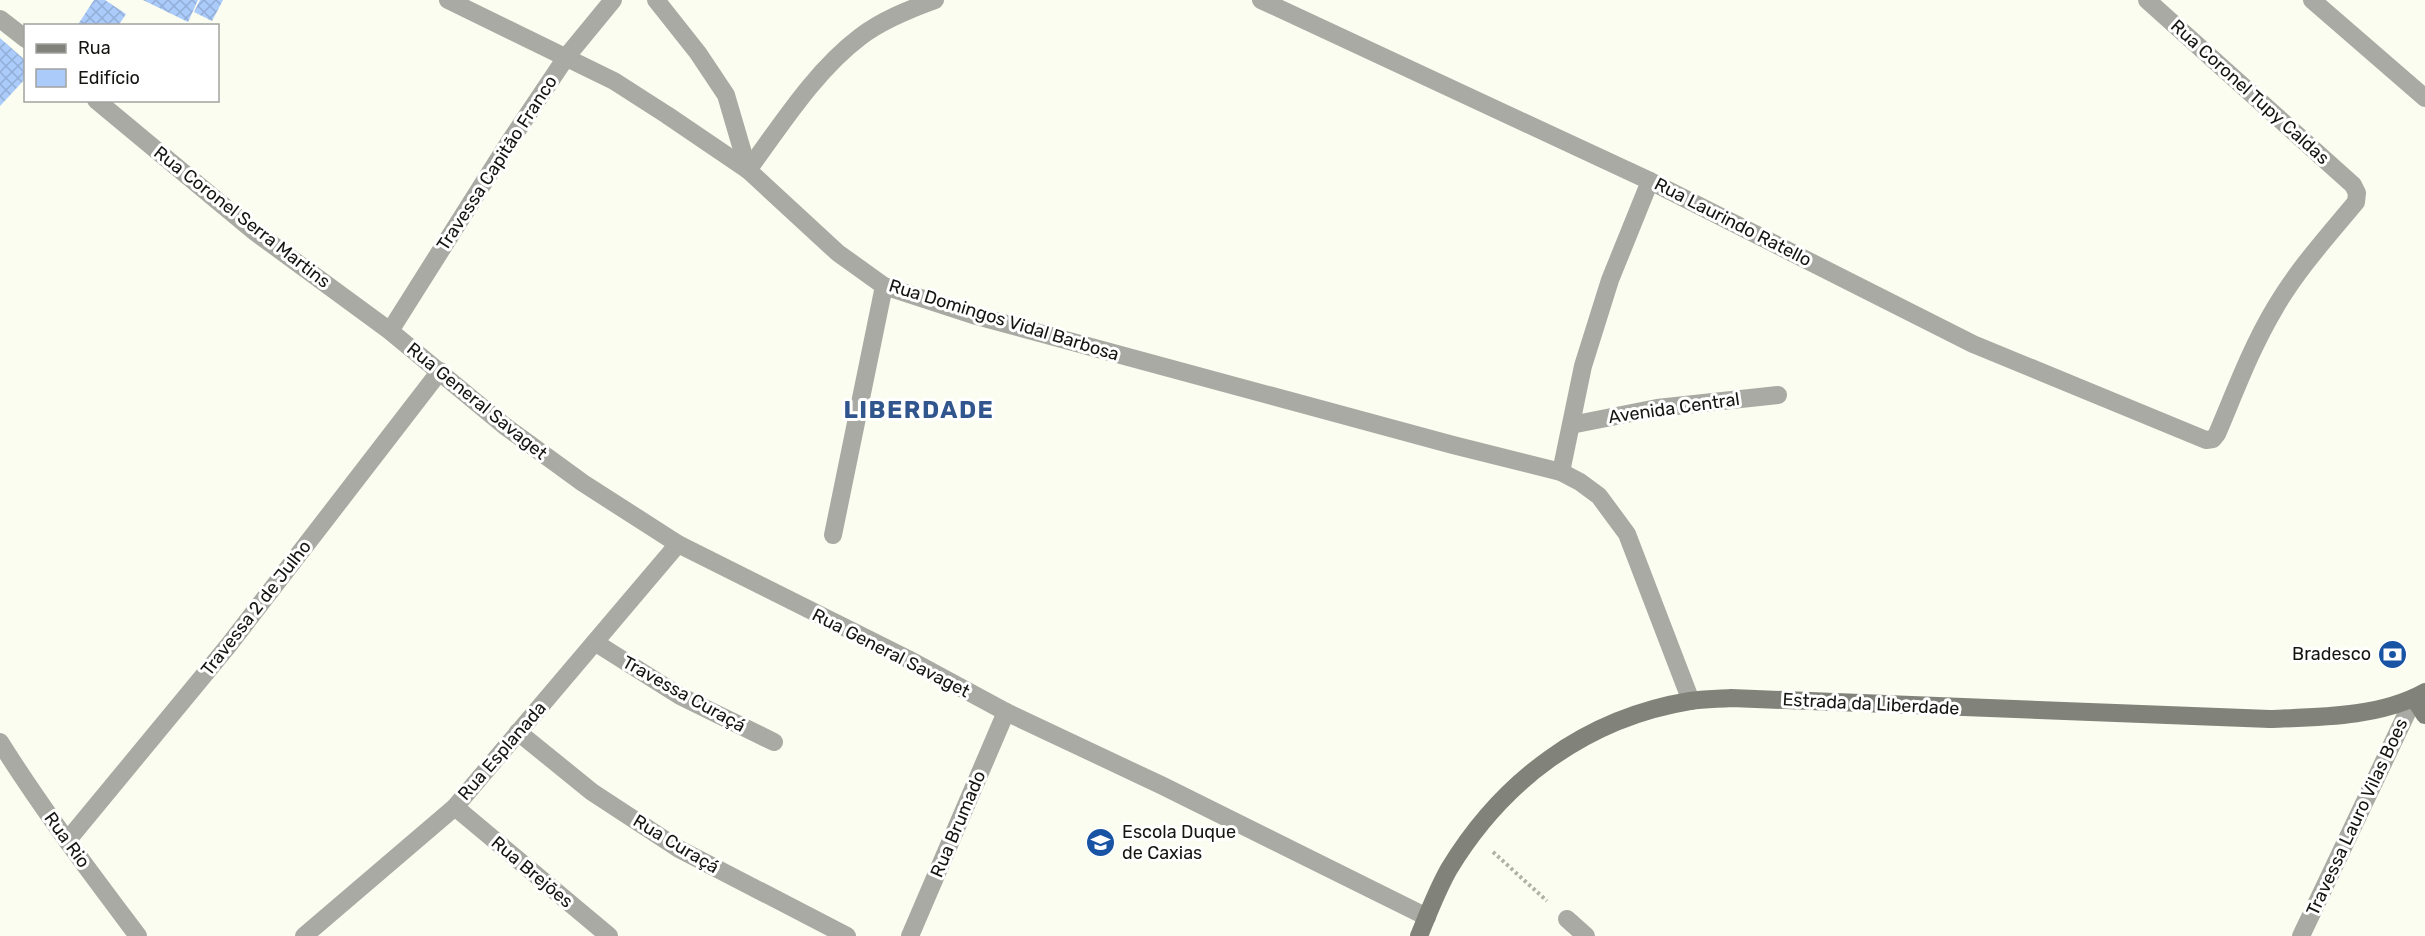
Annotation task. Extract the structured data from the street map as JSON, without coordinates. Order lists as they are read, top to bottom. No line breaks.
{"streets":{"main road":["Estrada da Liberdade"],"street":["Rua Coronel Tupy Caldas","Travessa Capitão Franco","Rua Coronel Serra Martins","Rua Laurindo Ratello","Rua Domingos Vidal Barbosa","Rua General Savaget","Avenida Central","Travessa 2 de Julho","Travessa Curaçá","Rua Esplanada","Travessa Lauro Vilas Boes","Rua Brumado","Rua Rio","Rua Curaçá","Rua Brejões"]},"crossings":[["Rua Coronel Tupy Caldas","Rua Laurindo Ratello"],["Travessa Capitão Franco","Rua Coronel Serra Martins"],["Travessa Capitão Franco","Rua Domingos Vidal Barbosa"],["Travessa Capitão Franco","Rua General Savaget"],["Rua Coronel Serra Martins","Rua General Savaget"],["Rua Domingos Vidal Barbosa","Estrada da Liberdade"],["Rua General Savaget","Travessa 2 de Julho"],["Rua General Savaget","Estrada da Liberdade"],["Rua General Savaget","Rua Esplanada"],["Rua General Savaget","Rua Brumado"],["Travessa 2 de Julho","Rua Rio"],["Travessa Curaçá","Rua Esplanada"],["Estrada da Liberdade","Travessa Lauro Vilas Boes"],["Rua Esplanada","Rua Curaçá"],["Rua Esplanada","Rua Brejões"]],"districts":["LIBERDADE"],"places":{"bank":["Bradesco"],"school or university":["Escola Duque de Caxias"]},"legend":["Rua","Edifício"]}
